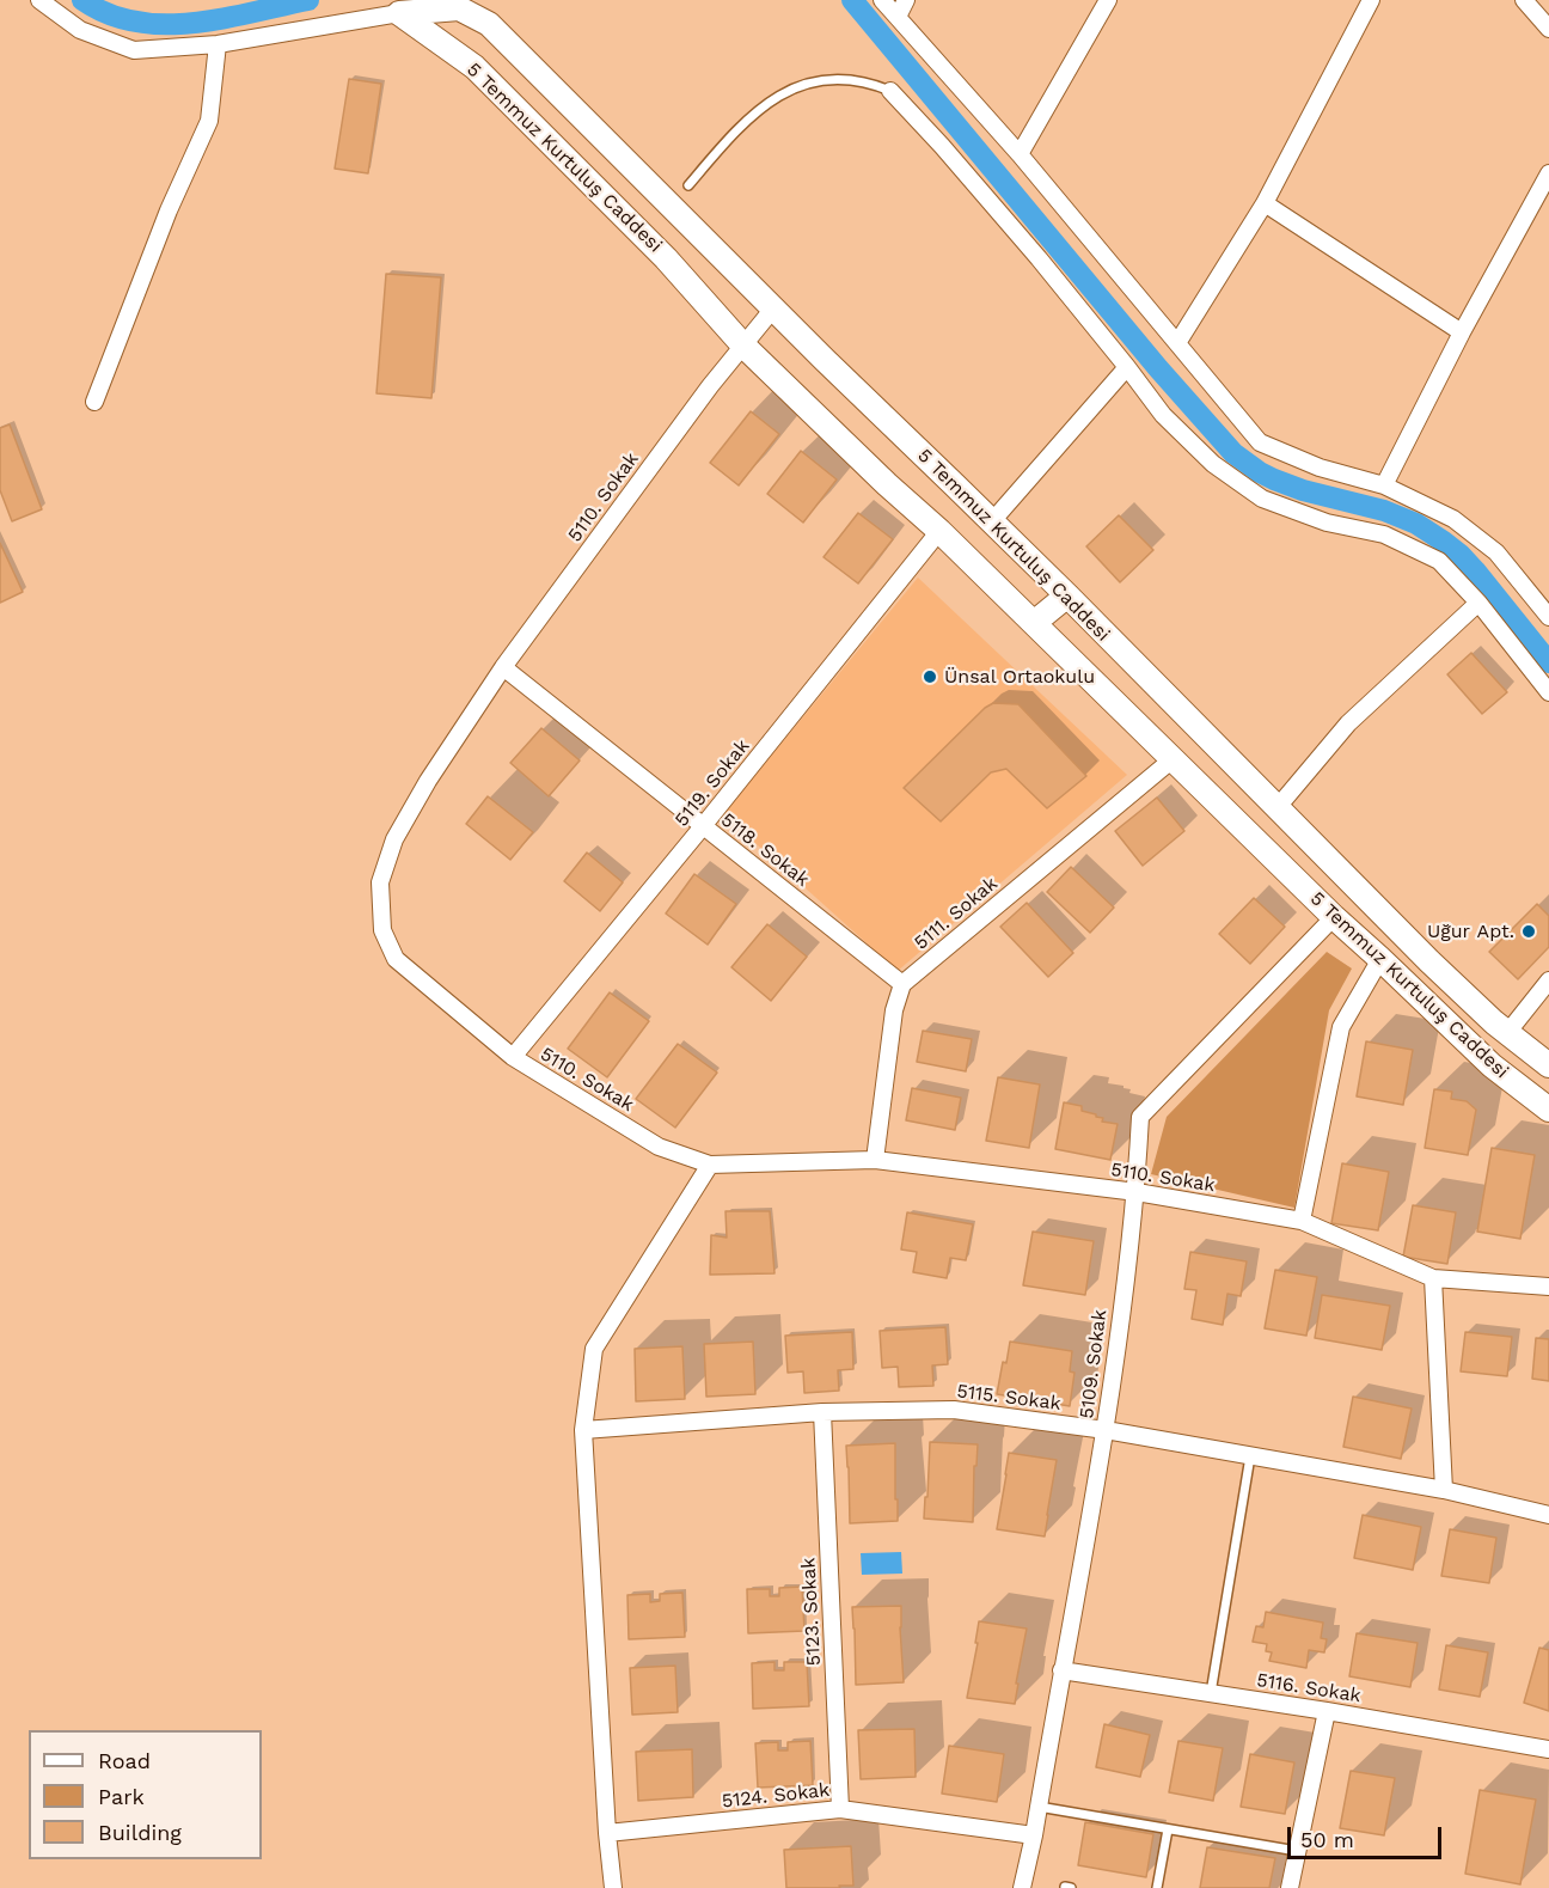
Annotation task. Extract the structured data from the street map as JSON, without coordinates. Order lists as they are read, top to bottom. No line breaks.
{"streets":{"main road":["5 Temmuz Kurtuluş Caddesi"],"street":["5110. Sokak","5119. Sokak","5118. Sokak","5111. Sokak","5109. Sokak","5115. Sokak","5123. Sokak","5116. Sokak","5124. Sokak"]},"crossings":[["5 Temmuz Kurtuluş Caddesi","5110. Sokak"],["5 Temmuz Kurtuluş Caddesi","5119. Sokak"],["5 Temmuz Kurtuluş Caddesi","5111. Sokak"],["5 Temmuz Kurtuluş Caddesi","5109. Sokak"],["5110. Sokak","5119. Sokak"],["5110. Sokak","5118. Sokak"],["5110. Sokak","5109. Sokak"],["5119. Sokak","5118. Sokak"],["5118. Sokak","5111. Sokak"],["5109. Sokak","5115. Sokak"],["5109. Sokak","5116. Sokak"],["5109. Sokak","5124. Sokak"],["5115. Sokak","5123. Sokak"],["5123. Sokak","5124. Sokak"]],"places":["Ünsal Ortaokulu","Uğur Apt."],"legend":["Road","Park","Building"],"scale_bar":"50 m"}
